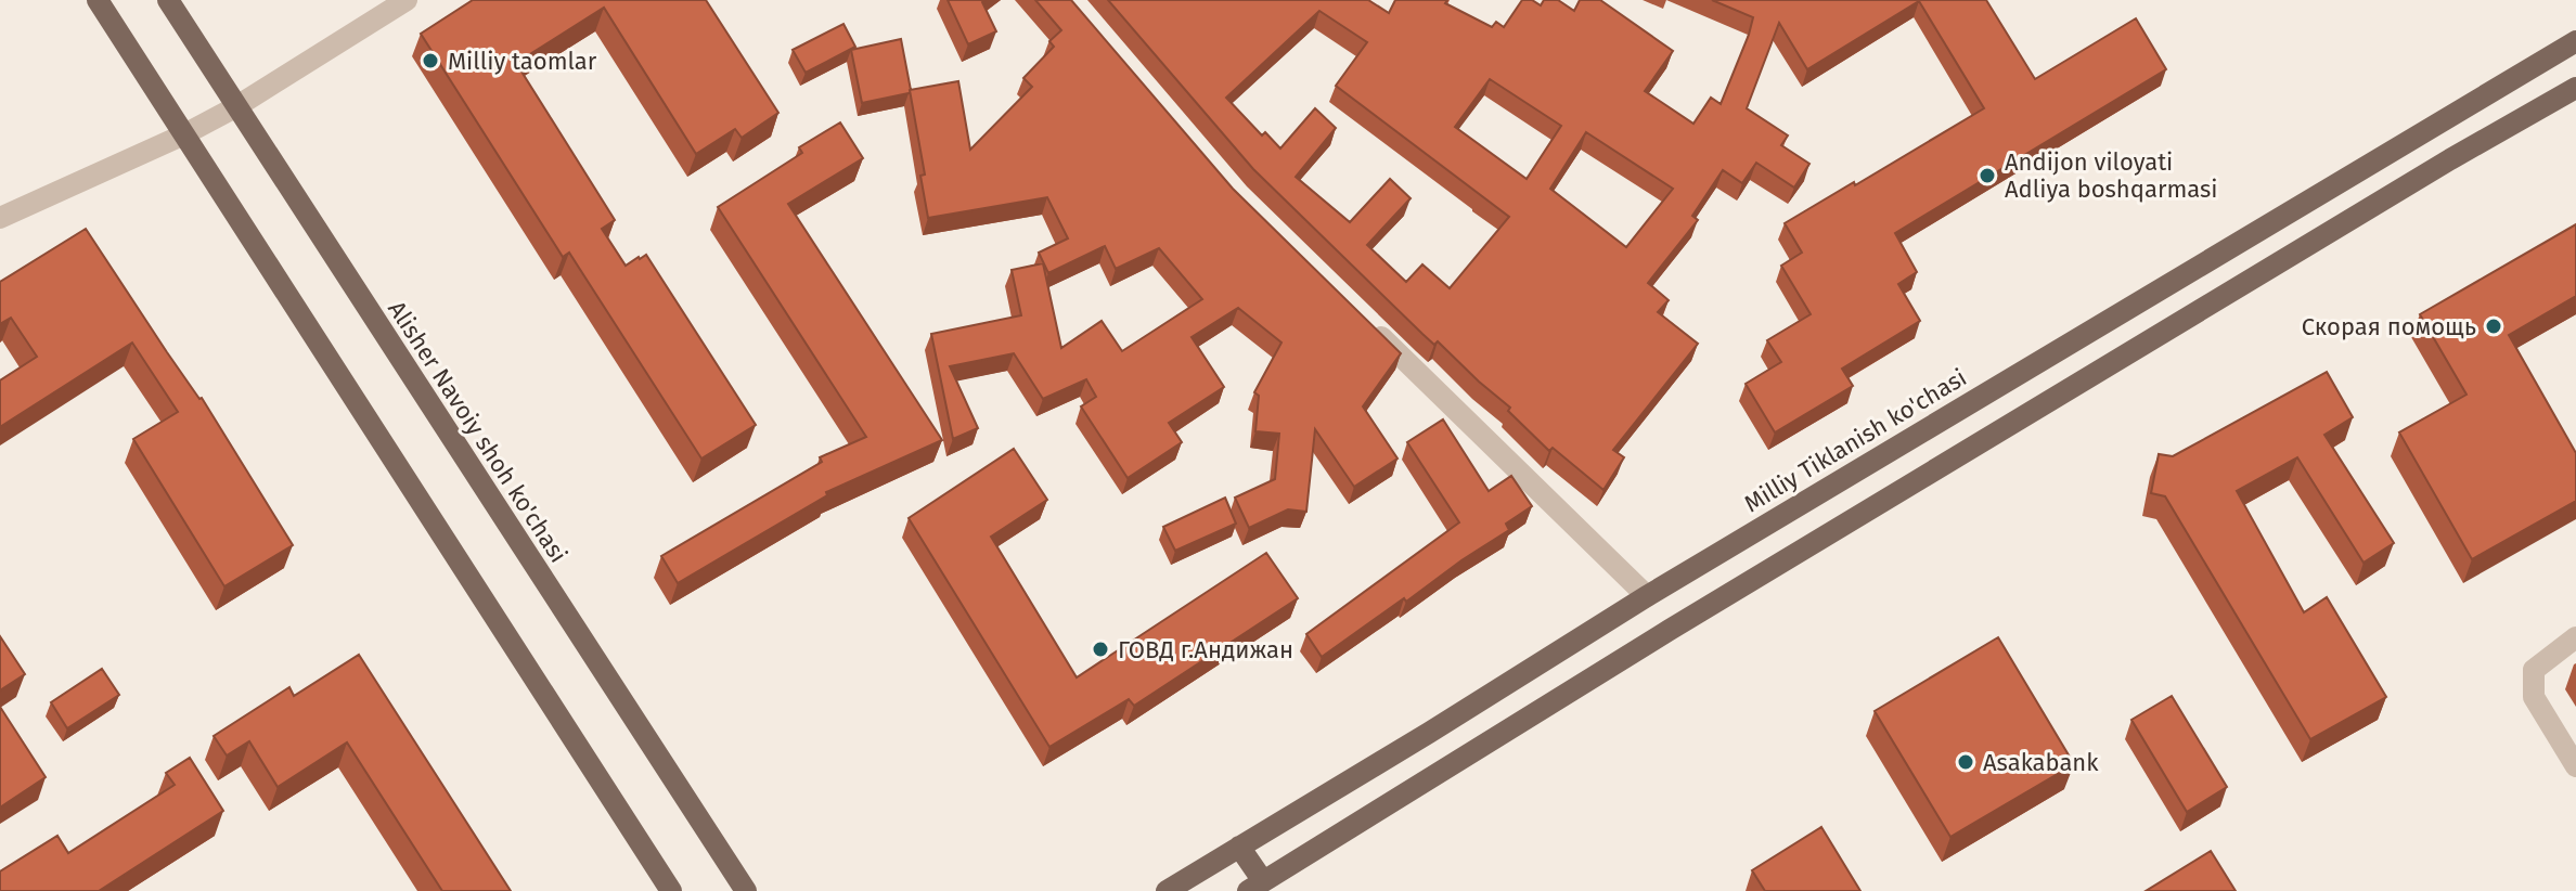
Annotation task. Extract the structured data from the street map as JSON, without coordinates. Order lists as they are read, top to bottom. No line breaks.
{"streets":{"main road":["Alisher Navoiy shoh ko'chasi","Milliy Tiklanish ko'chasi"]},"places":["Milliy taomlar","Andijon viloyati Adliya boshqarmasi","Скорая помощь","ГОВД г.Андижан","Asakabank"]}
